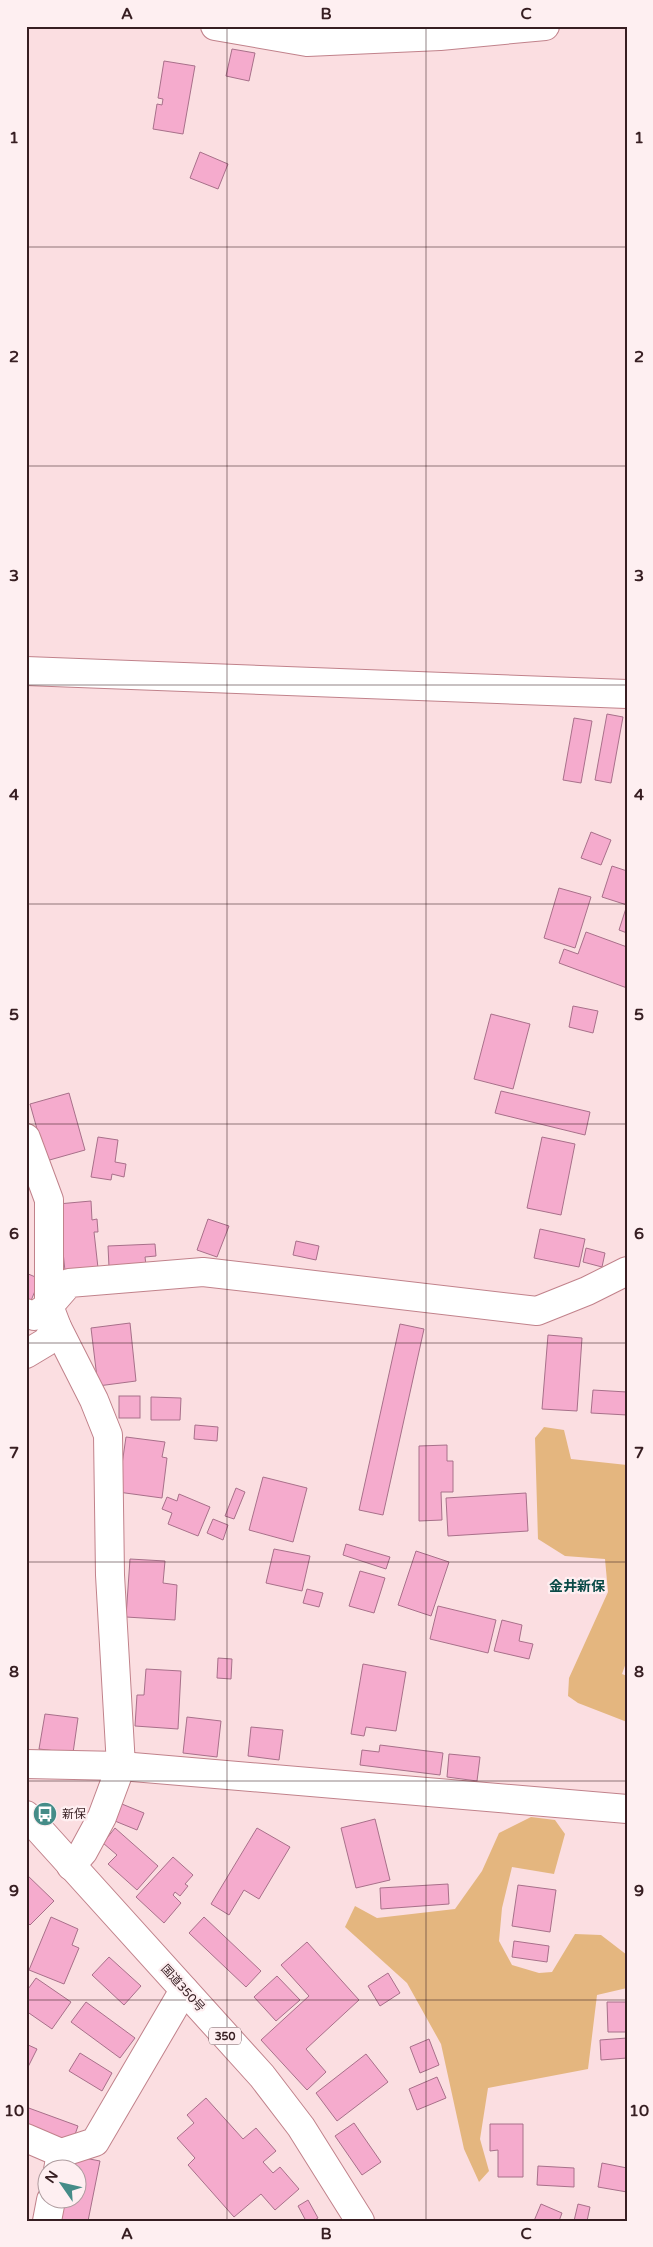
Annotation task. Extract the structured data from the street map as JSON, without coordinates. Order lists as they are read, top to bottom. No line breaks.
{"streets":{"main road":["国道350号","350"]},"districts":["金井新保"],"places":{"bus stop":["新保"]},"north":"top left","grid":{"columns":["A","B","C"],"rows":["1","2","3","4","5","6","7","8","9","10"]}}
